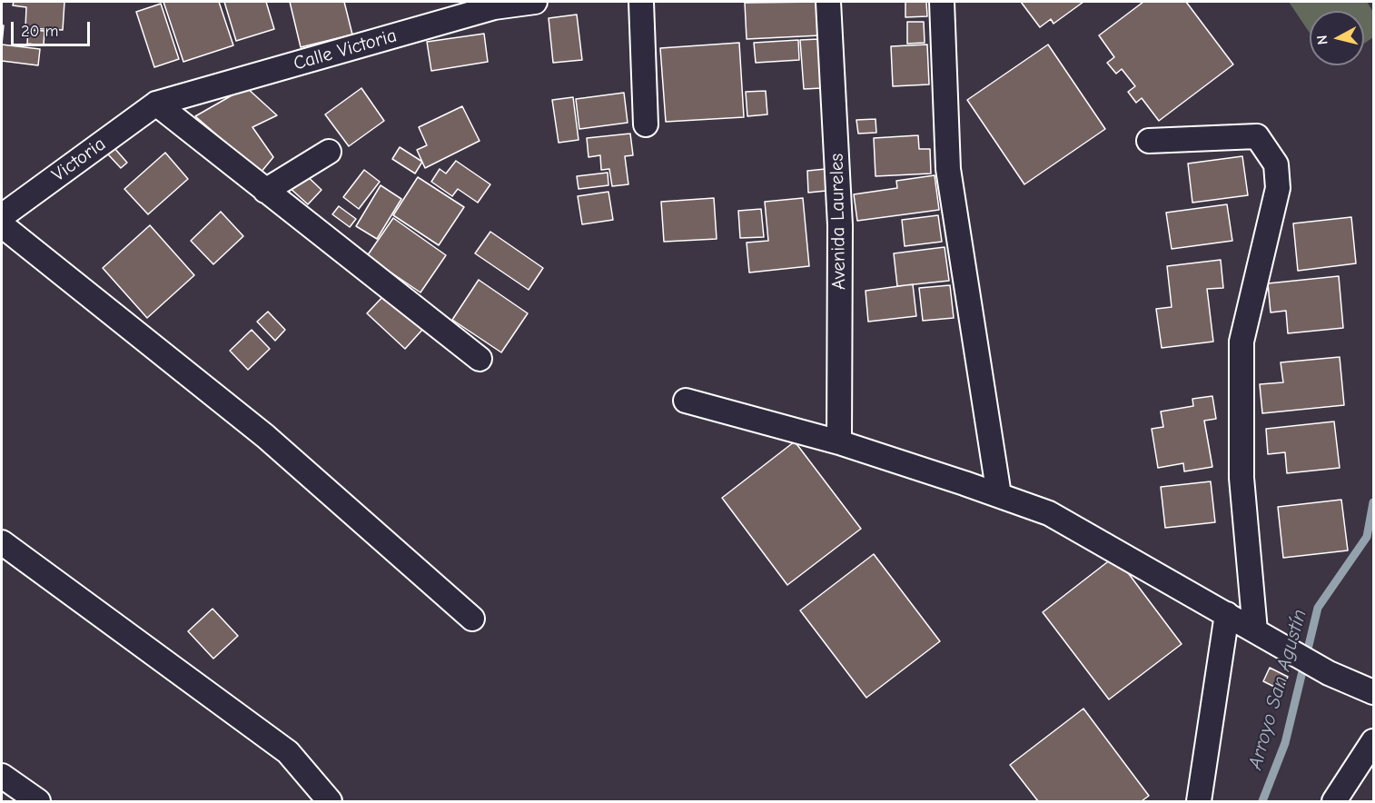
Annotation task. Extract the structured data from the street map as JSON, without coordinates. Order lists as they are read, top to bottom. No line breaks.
{"streets":{"street":["Calle Victoria","Victoria","Avenida Laureles"]},"crossings":[["Calle Victoria","Victoria"]],"water":["Arroyo San Agustín"],"scale_bar":"20 m","north":"left"}
